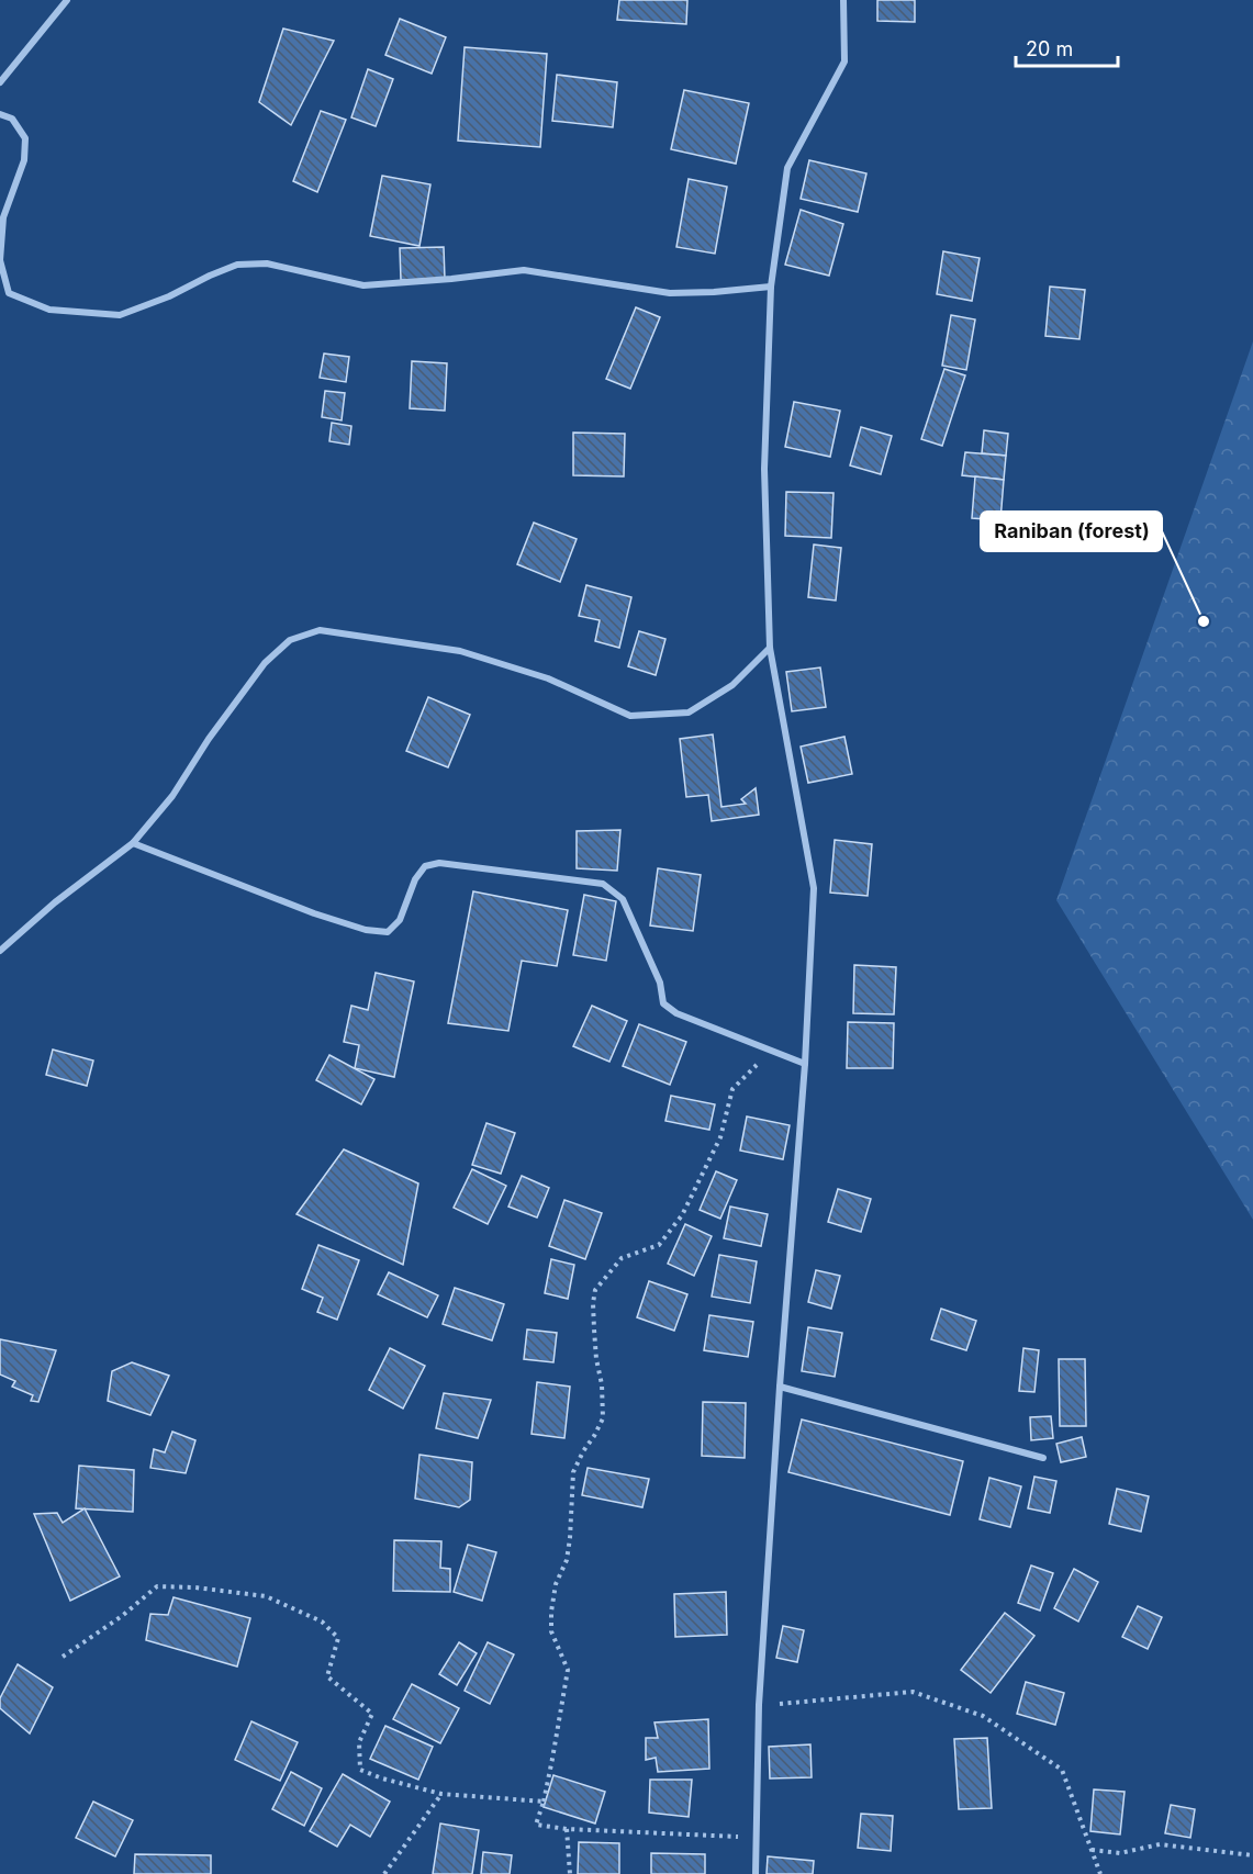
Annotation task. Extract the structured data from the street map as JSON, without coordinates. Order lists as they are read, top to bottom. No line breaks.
{"places":["Raniban (forest)"],"scale_bar":"20 m"}
